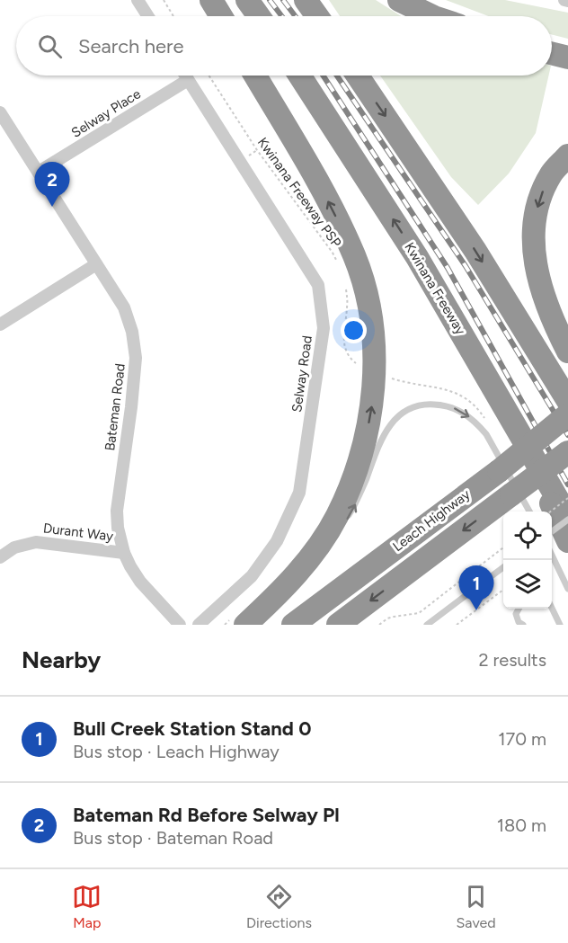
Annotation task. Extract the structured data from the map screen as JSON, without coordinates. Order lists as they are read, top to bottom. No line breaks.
{"streets":{"highway":["Kwinana Freeway","Leach Highway"],"street":["Selway Place","Selway Road","Bateman Road","Durant Way"],"path":["Kwinana Freeway PSP"]},"crossings":[["Selway Place","Selway Road"],["Selway Place","Bateman Road"],["Bateman Road","Durant Way"]],"page":{"search":"Search here","pins":["2","1"],"heading":["Nearby","2 results"],"list":[{"mark":"1","name":"Bull Creek Station Stand 0","note":"Bus stop · Leach Highway","value":"170 m"},{"mark":"2","name":"Bateman Rd Before Selway Pl","note":"Bus stop · Bateman Road","value":"180 m"}],"nav":["Map","Directions","Saved"]}}
